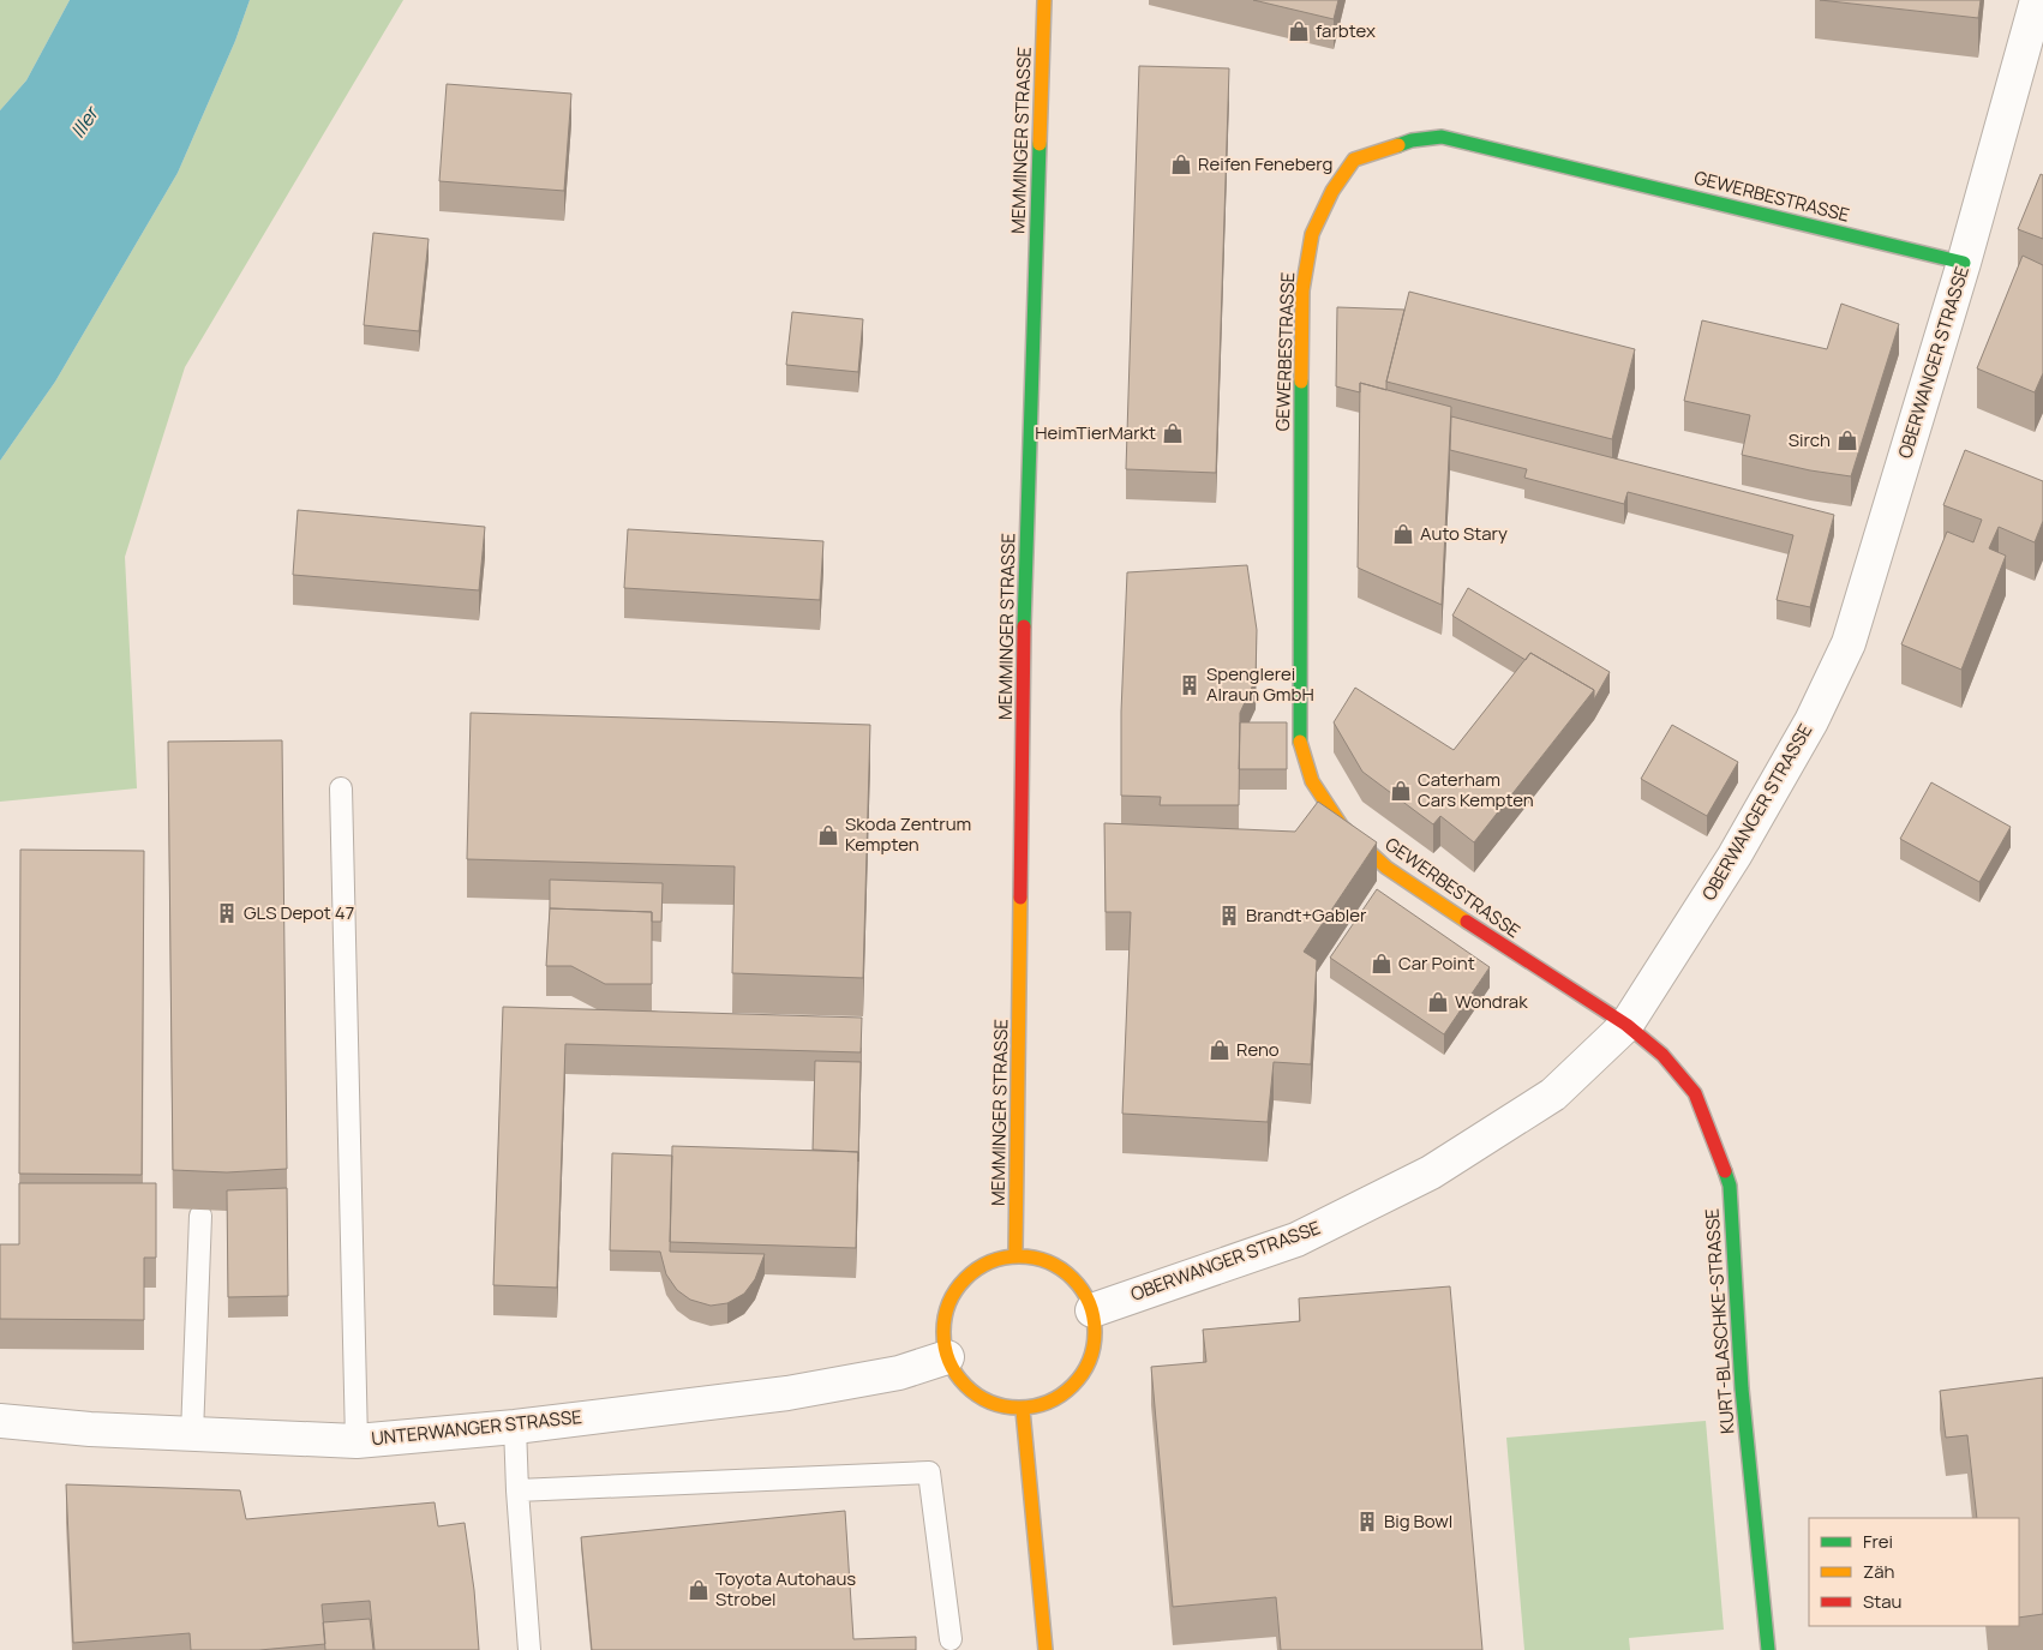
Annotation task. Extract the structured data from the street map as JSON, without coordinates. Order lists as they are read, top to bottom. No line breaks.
{"streets":{"street":["MEMMINGER STRASSE","GEWERBESTRASSE","OBERWANGER STRASSE","KURT-BLASCHKE-STRASSE","UNTERWANGER STRASSE"]},"crossings":[["MEMMINGER STRASSE","OBERWANGER STRASSE"],["MEMMINGER STRASSE","UNTERWANGER STRASSE"],["GEWERBESTRASSE","OBERWANGER STRASSE"],["GEWERBESTRASSE","KURT-BLASCHKE-STRASSE"],["OBERWANGER STRASSE","KURT-BLASCHKE-STRASSE"],["OBERWANGER STRASSE","UNTERWANGER STRASSE"]],"water":["Iller"],"places":{"shop":["farbtex","Reifen Feneberg","HeimTierMarkt","Sirch","Auto Stary","Caterham Cars Kempten","Skoda Zentrum Kempten","Car Point","Wondrak","Reno","Toyota Autohaus Strobel"],"building":["Spenglerei Alraun GmbH","GLS Depot 47","Brandt+Gabler","Big Bowl"]},"legend":["Frei","Zäh","Stau"]}
